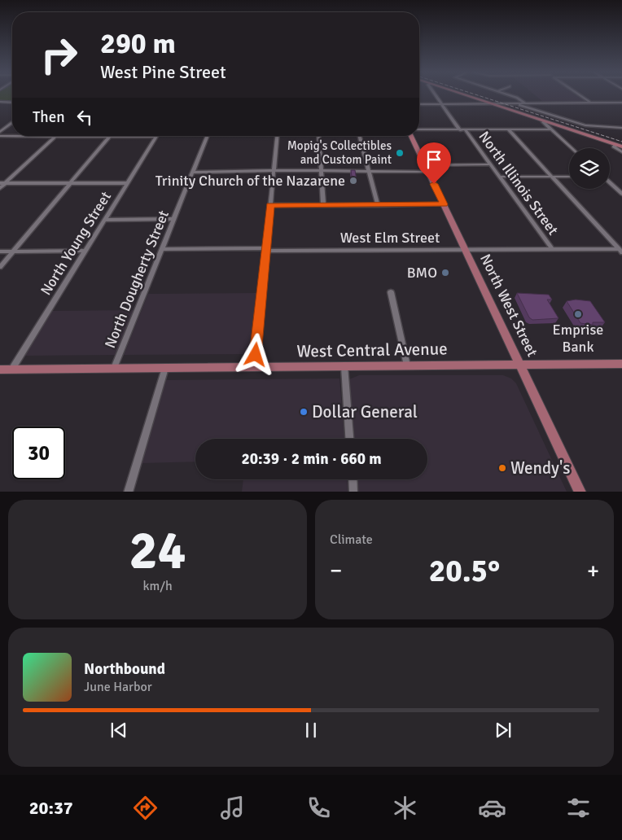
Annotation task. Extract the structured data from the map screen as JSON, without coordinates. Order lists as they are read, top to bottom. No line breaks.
{"streets":{"main road":["North West Street","West Central Avenue"],"street":["North Illinois Street","West Elm Street","North Young Street","North Dougherty Street"]},"crossings":[["North Illinois Street","West Elm Street"],["West Elm Street","North Dougherty Street"],["West Elm Street","North West Street"],["North Young Street","West Central Avenue"],["North Dougherty Street","West Central Avenue"],["North West Street","West Central Avenue"]],"places":["Mopig's Collectibles and Custom Paint","Trinity Church of the Nazarene","BMO","Emprise Bank","Dollar General","Wendy's"],"page":{"turn":["290 m","West Pine Street"],"then":"Then","limit":"30","trip":"20:39 · 2 min · 660 m","tile":[["24","km/h"],"Climate"],"heat":["−","20.5°","+"],"song":["Northbound","June Harbor"],"tabs":"20:37"}}
